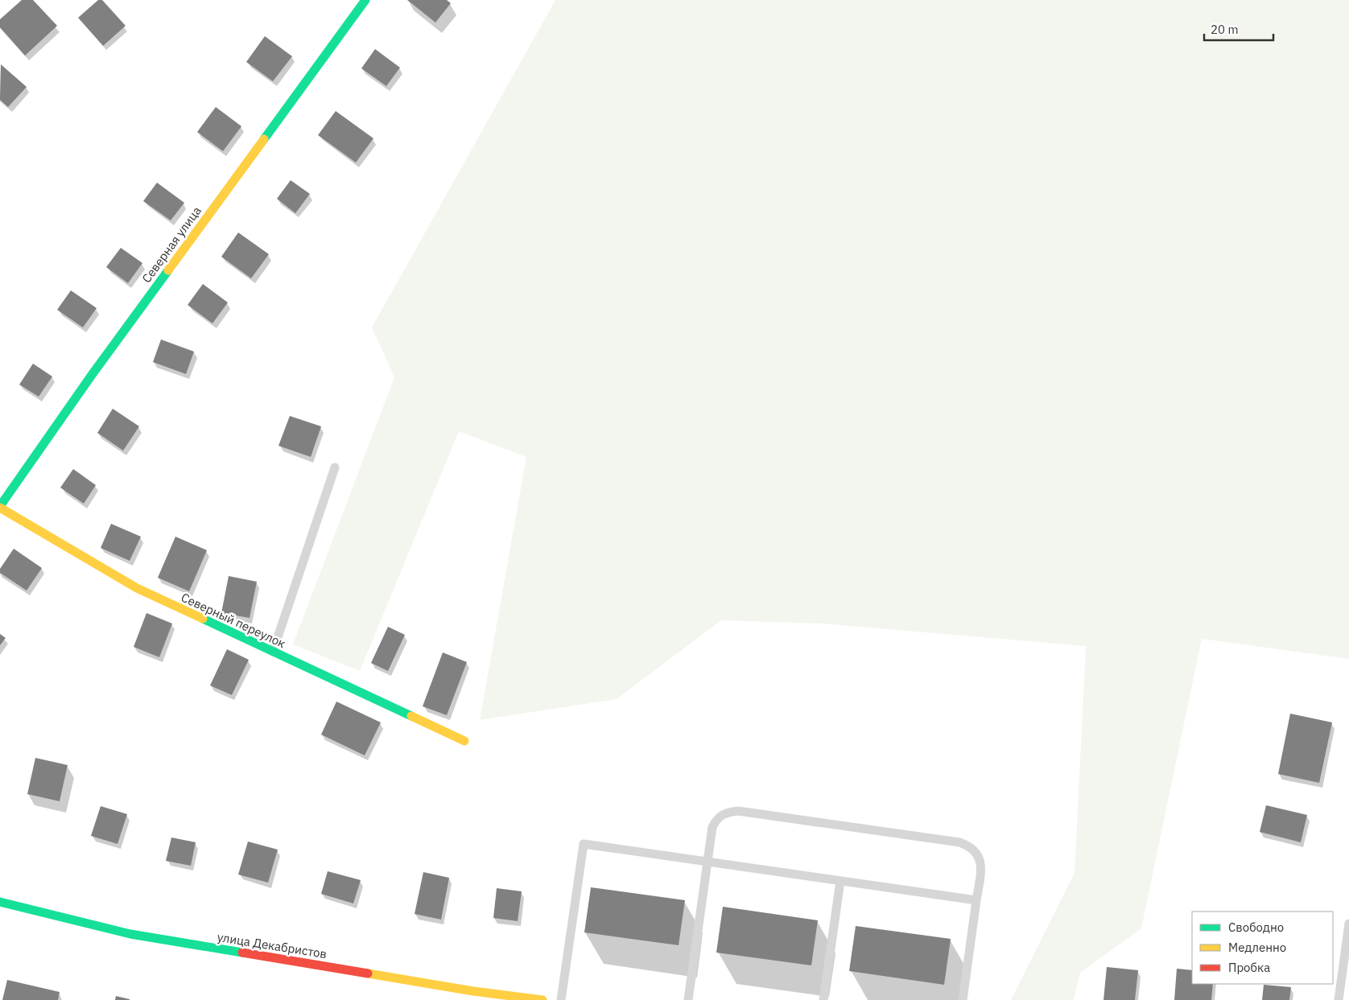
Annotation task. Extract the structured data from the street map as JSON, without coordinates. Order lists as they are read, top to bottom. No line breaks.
{"streets":{"street":["Северная улица","Северный переулок","улица Декабристов"]},"crossings":[["Северная улица","Северный переулок"]],"legend":["Свободно","Медленно","Пробка"],"scale_bar":"20 m"}
